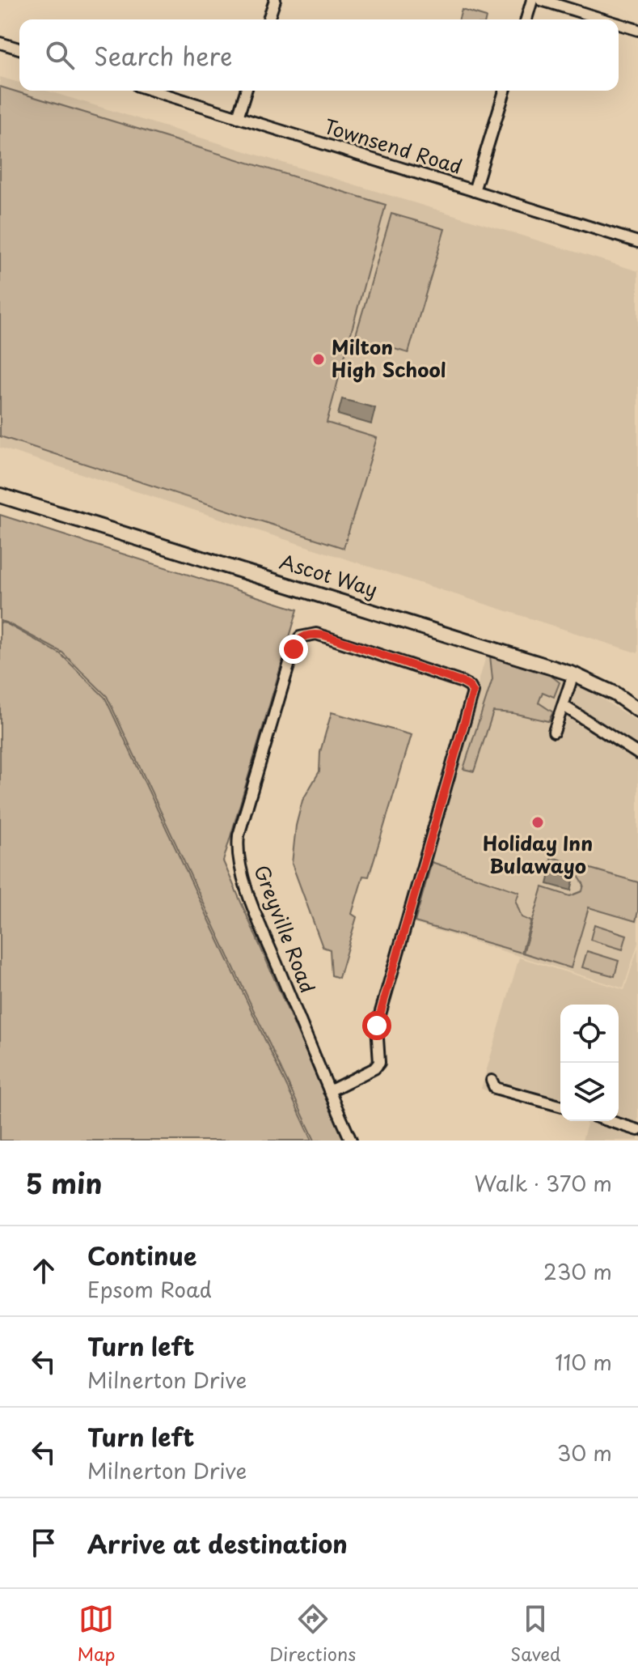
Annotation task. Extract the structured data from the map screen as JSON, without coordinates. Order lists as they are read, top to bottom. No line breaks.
{"streets":{"main road":["Ascot Way"],"street":["Townsend Road","Greyville Road"]},"places":["Milton High School","Holiday Inn Bulawayo"],"page":{"search":"Search here","heading":["5 min","Walk · 370 m"],"list":[["Continue","Epsom Road","230 m"],["Turn left","Milnerton Drive","110 m"],["Turn left","Milnerton Drive","30 m"],"Arrive at destination"],"nav":["Map","Directions","Saved"]}}
